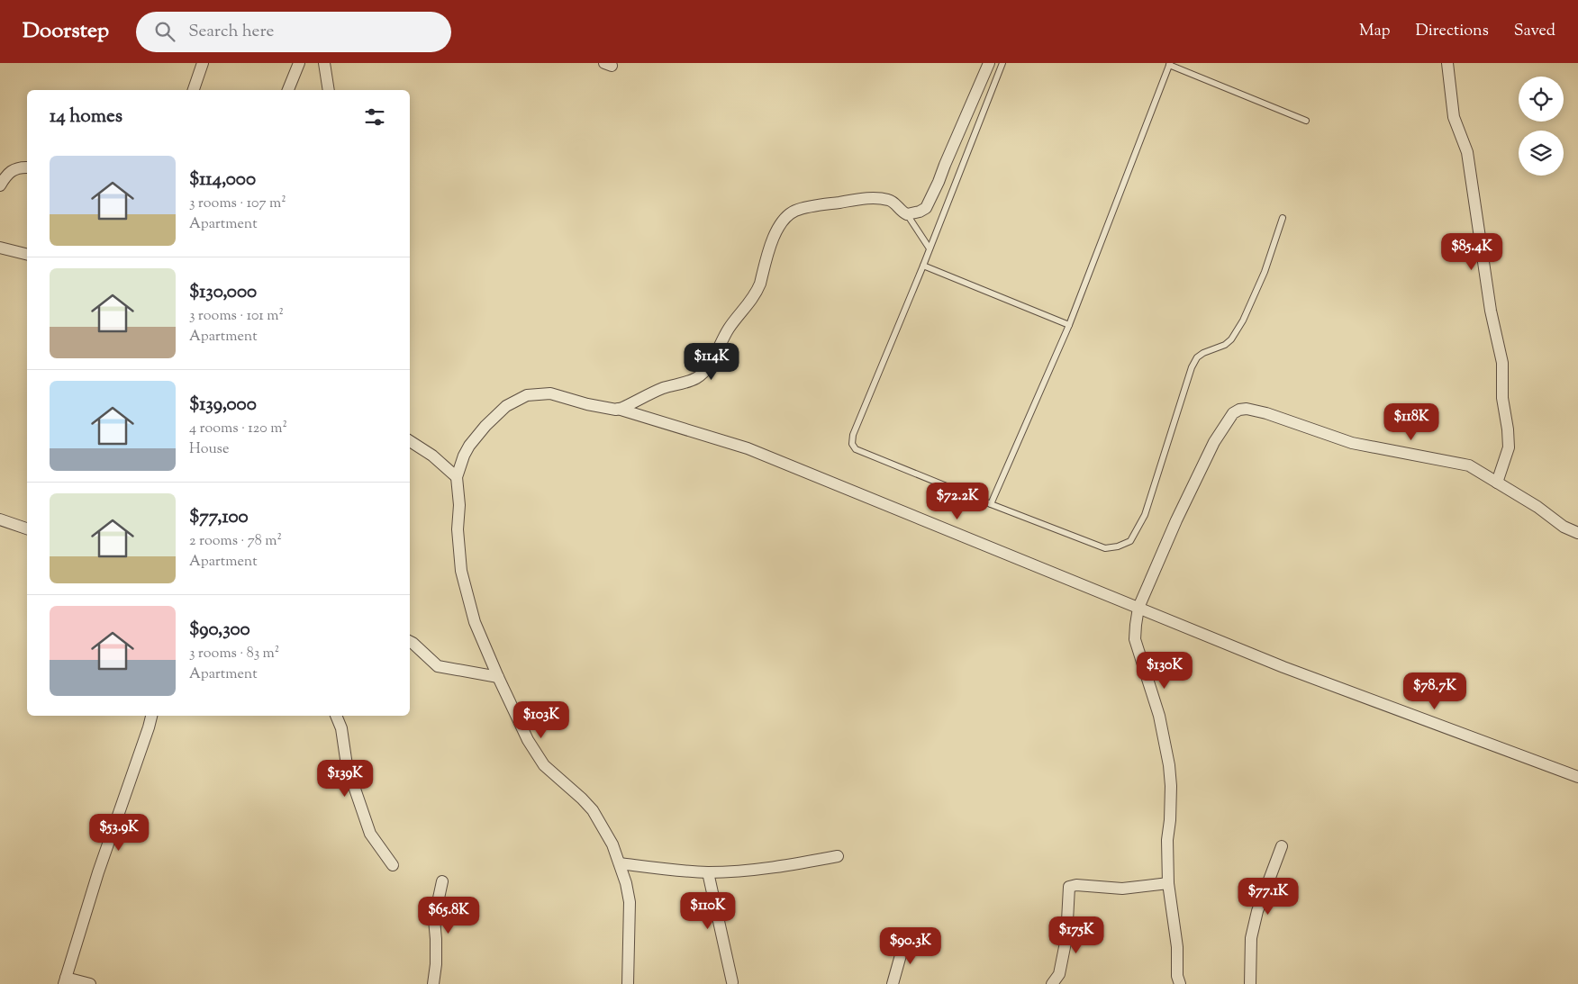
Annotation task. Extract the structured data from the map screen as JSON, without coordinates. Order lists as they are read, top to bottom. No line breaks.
{"page":{"header":"Doorstep","search":"Search here","nav":["Map","Directions","Saved"],"heading":"14 homes","list":[{"name":"$114,000","note":"3 rooms · 107 m² · Apartment"},{"name":"$130,000","note":"3 rooms · 101 m² · Apartment"},{"name":"$139,000","note":"4 rooms · 120 m² · House"},{"name":"$77,100","note":"2 rooms · 78 m² · Apartment"},{"name":"$90,300","note":"3 rooms · 83 m² · Apartment"}],"price":["$85.4K","$114K","$118K","$72.2K","$130K","$78.7K","$103K","$139K","$53.9K","$77.1K","$110K","$65.8K","$175K","$90.3K"]}}
